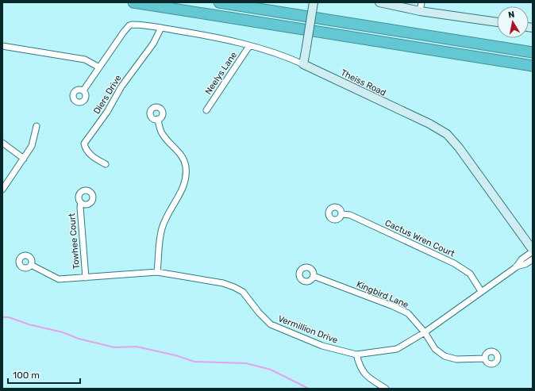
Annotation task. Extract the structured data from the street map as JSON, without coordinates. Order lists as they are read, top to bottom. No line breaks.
{"streets":{"street":["Neelys Lane","Theiss Road","Diers Drive","Cactus Wren Court","Towhee Court","Kingbird Lane","Vermillion Drive"]},"crossings":[["Neelys Lane","Theiss Road"],["Theiss Road","Diers Drive"],["Theiss Road","Vermillion Drive"],["Cactus Wren Court","Vermillion Drive"],["Towhee Court","Vermillion Drive"],["Kingbird Lane","Vermillion Drive"]],"scale_bar":"100 m","north":"top"}
